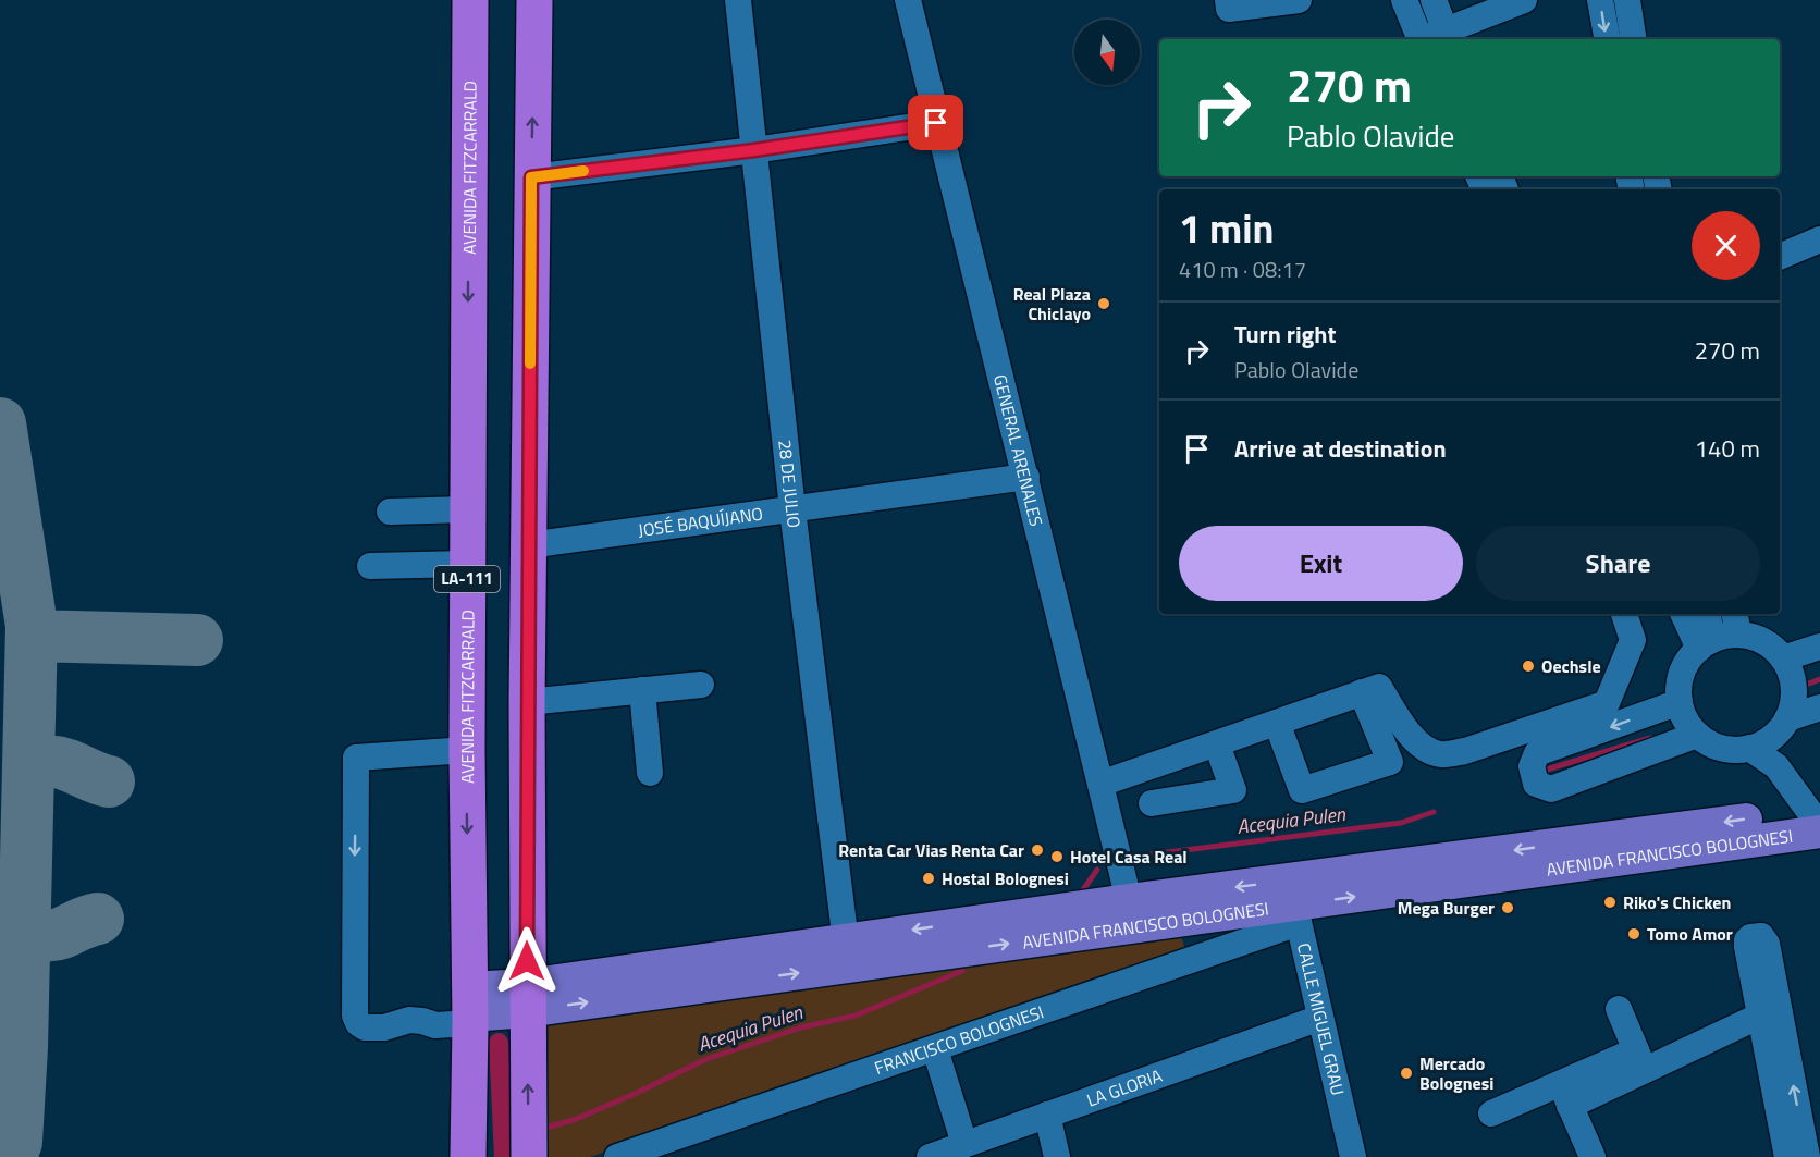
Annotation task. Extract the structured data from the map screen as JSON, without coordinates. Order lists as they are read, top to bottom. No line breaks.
{"streets":{"highway":["AVENIDA FITZCARRALD","LA-111"],"main road":["AVENIDA FRANCISCO BOLOGNESI"],"street":["GENERAL ARENALES","28 DE JULIO","JOSÉ BAQUÍJANO","CALLE MIGUEL GRAU","FRANCISCO BOLOGNESI","LA GLORIA"]},"crossings":[["AVENIDA FITZCARRALD","AVENIDA FRANCISCO BOLOGNESI"],["GENERAL ARENALES","JOSÉ BAQUÍJANO"],["GENERAL ARENALES","AVENIDA FRANCISCO BOLOGNESI"],["28 DE JULIO","JOSÉ BAQUÍJANO"],["28 DE JULIO","AVENIDA FRANCISCO BOLOGNESI"],["AVENIDA FRANCISCO BOLOGNESI","CALLE MIGUEL GRAU"],["AVENIDA FRANCISCO BOLOGNESI","FRANCISCO BOLOGNESI"],["CALLE MIGUEL GRAU","FRANCISCO BOLOGNESI"],["CALLE MIGUEL GRAU","LA GLORIA"]],"water":["Acequia Pulen"],"places":["Real Plaza Chiclayo","Oechsle","Renta Car Vias Renta Car","Hotel Casa Real","Hostal Bolognesi","Riko's Chicken","Mega Burger","Tomo Amor","Mercado Bolognesi"],"north":"bottom","page":{"turn":["270 m","Pablo Olavide"],"heading":["1 min","410 m · 08:17"],"list":[{"name":"Turn right","note":"Pablo Olavide","value":"270 m"},{"name":"Arrive at destination","value":"140 m"}],"buttons":["Exit","Share"]}}
